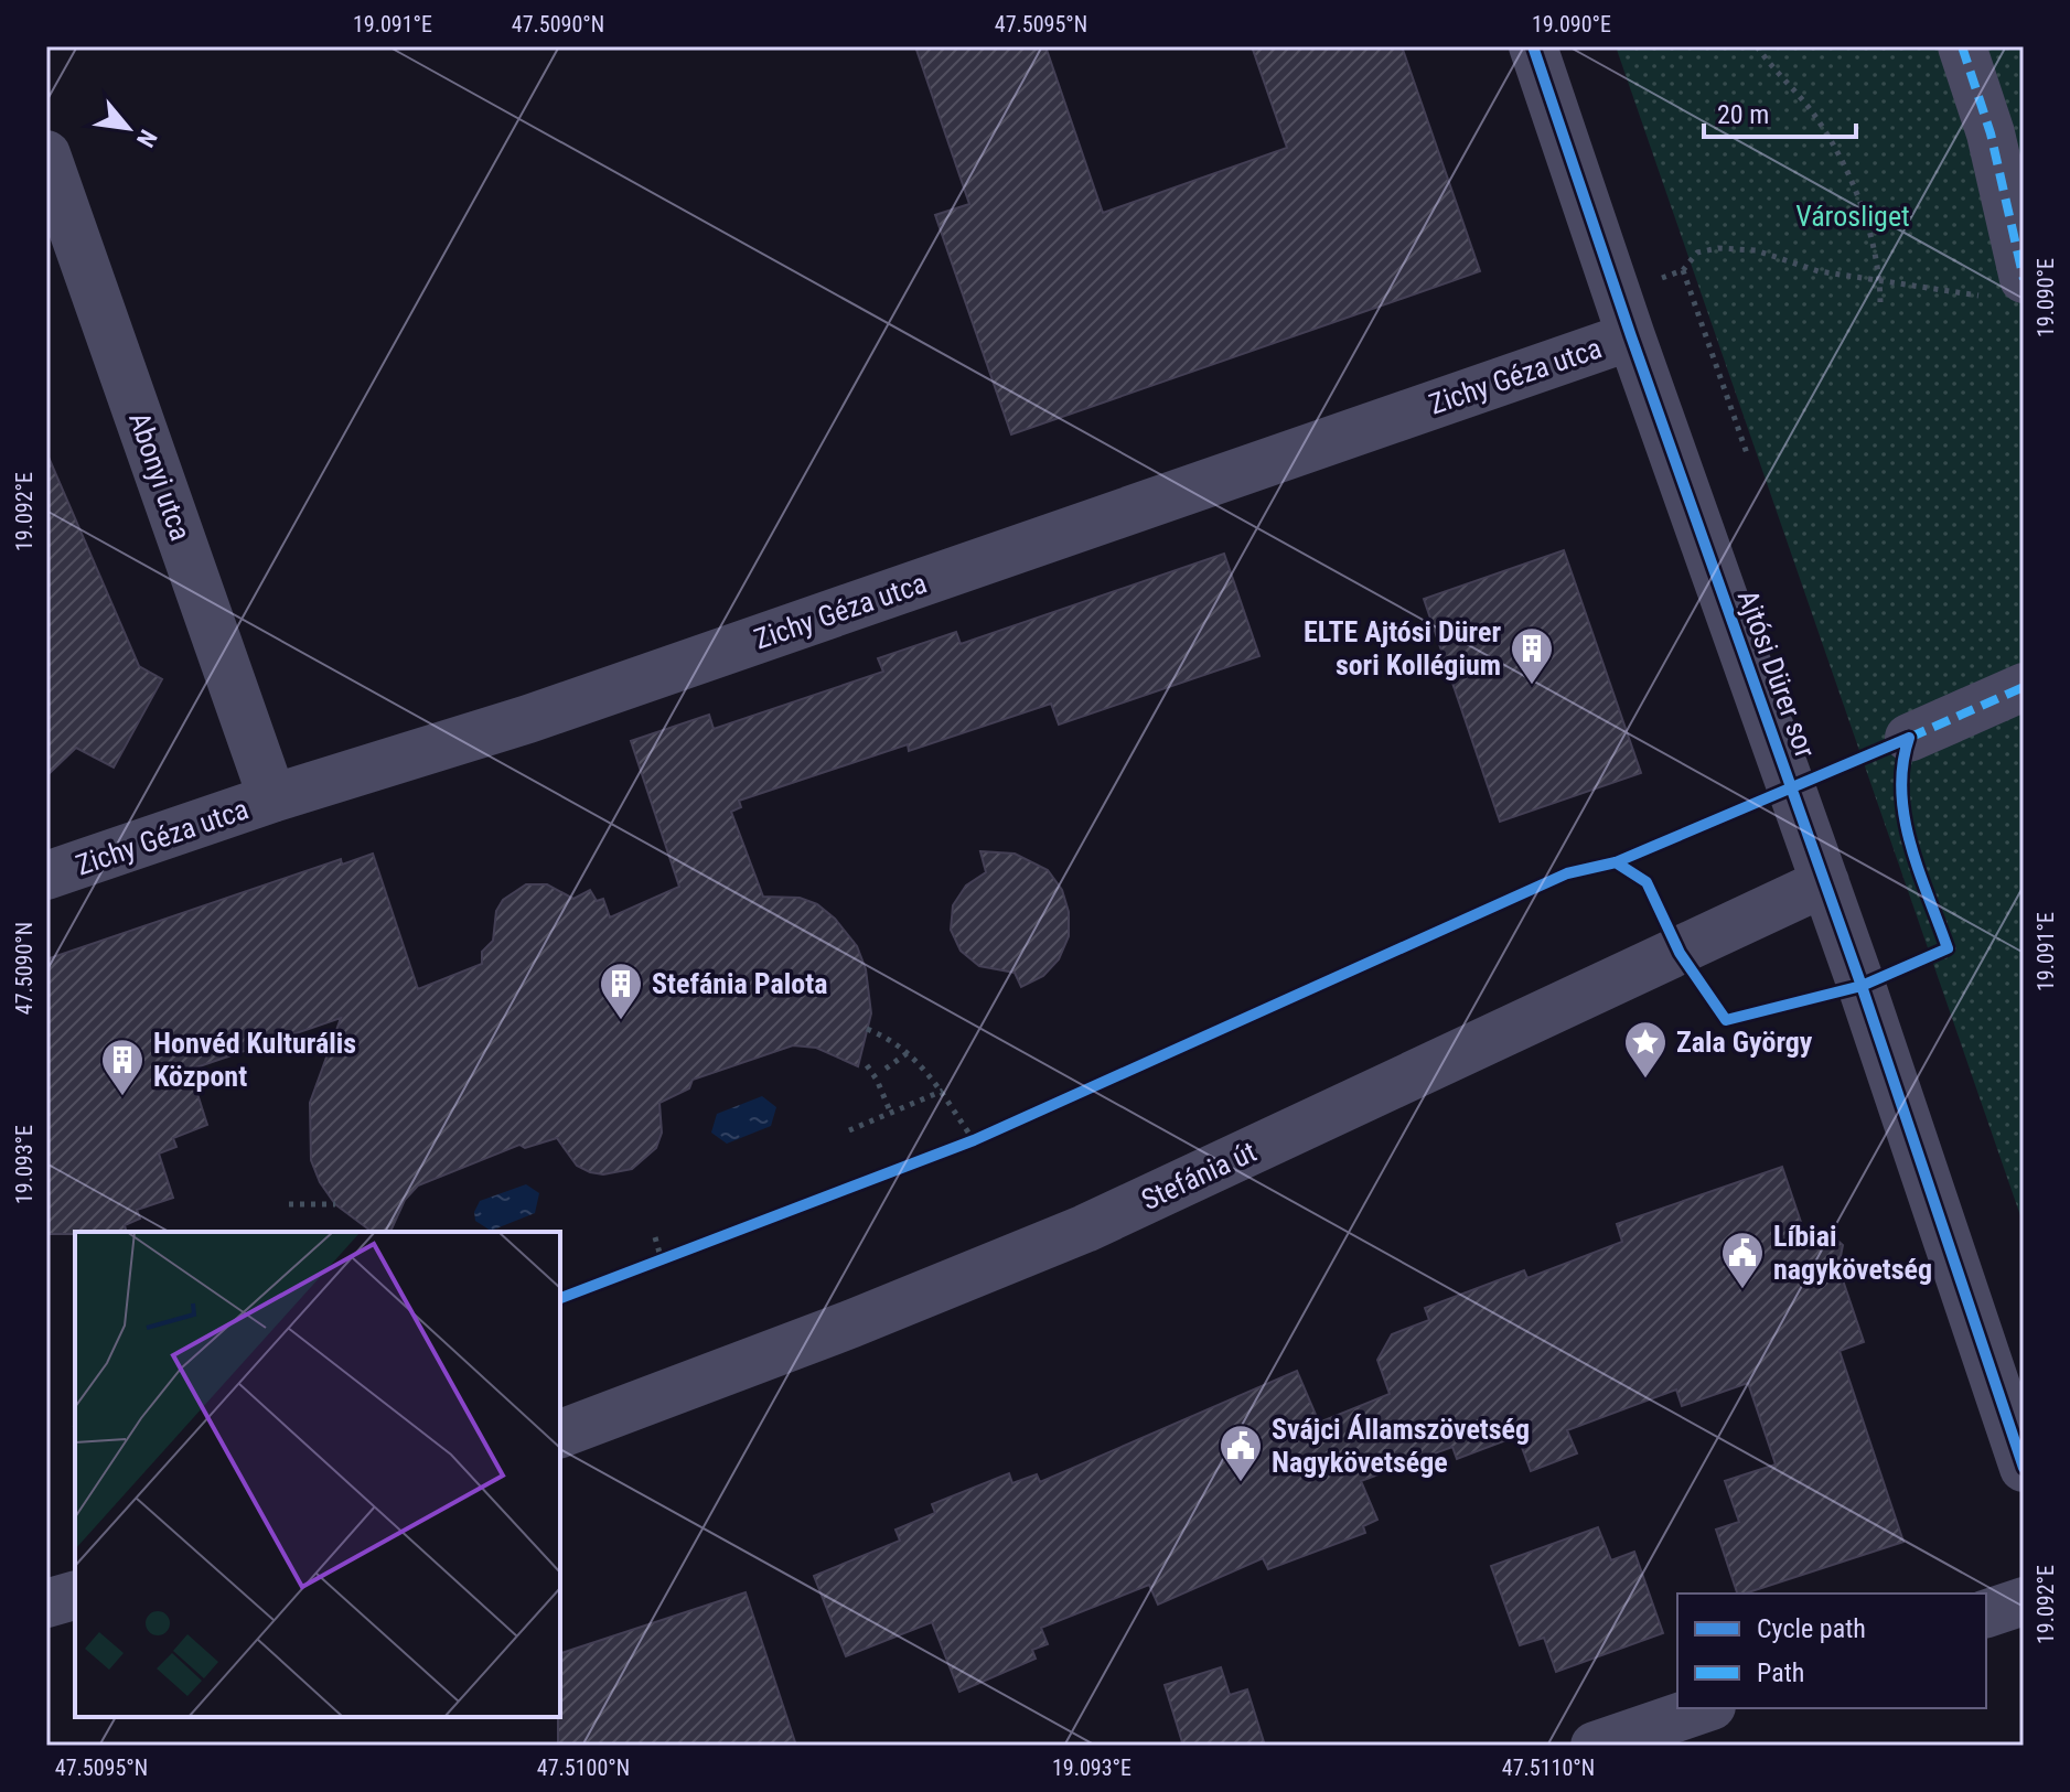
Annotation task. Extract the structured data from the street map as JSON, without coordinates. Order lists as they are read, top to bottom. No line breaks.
{"streets":{"street":["Zichy Géza utca","Abonyi utca","Ajtósi Dürer sor","Stefánia út"]},"crossings":[["Zichy Géza utca","Abonyi utca"],["Zichy Géza utca","Ajtósi Dürer sor"],["Ajtósi Dürer sor","Stefánia út"]],"parks":["Városliget"],"places":{"building":["ELTE Ajtósi Dürer sori Kollégium","Stefánia Palota","Honvéd Kulturális Központ"],"place":["Zala György"],"public building":["Líbiai nagykövetség","Svájci Államszövetség Nagykövetsége"]},"legend":["Cycle path","Path"],"scale_bar":"20 m","north":"bottom right","coordinates":["19.091°E","47.5090°N","47.5095°N","19.090°E","19.092°E","19.093°E","47.5100°N","47.5110°N"]}
